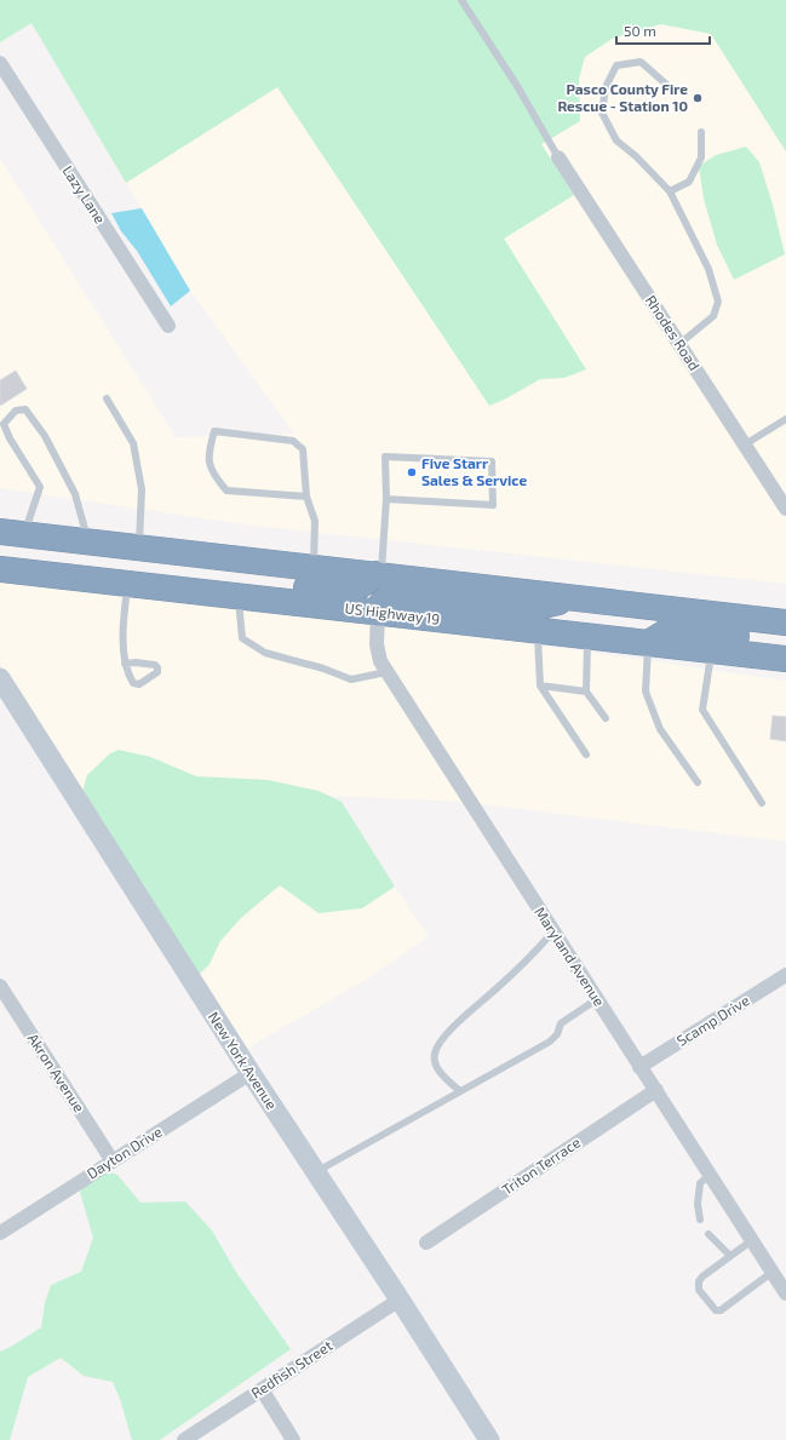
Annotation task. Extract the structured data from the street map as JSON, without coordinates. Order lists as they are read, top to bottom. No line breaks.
{"streets":{"highway":["US Highway 19"],"street":["Lazy Lane","Rhodes Road","Maryland Avenue","Scamp Drive","New York Avenue","Akron Avenue","Dayton Drive","Triton Terrace","Redfish Street"]},"crossings":[["US Highway 19","Maryland Avenue"],["Maryland Avenue","Scamp Drive"],["Maryland Avenue","Triton Terrace"],["New York Avenue","Dayton Drive"],["New York Avenue","Redfish Street"],["Akron Avenue","Dayton Drive"]],"places":["Pasco County Fire Rescue - Station 10","Five Starr Sales & Service"],"scale_bar":"50 m"}
